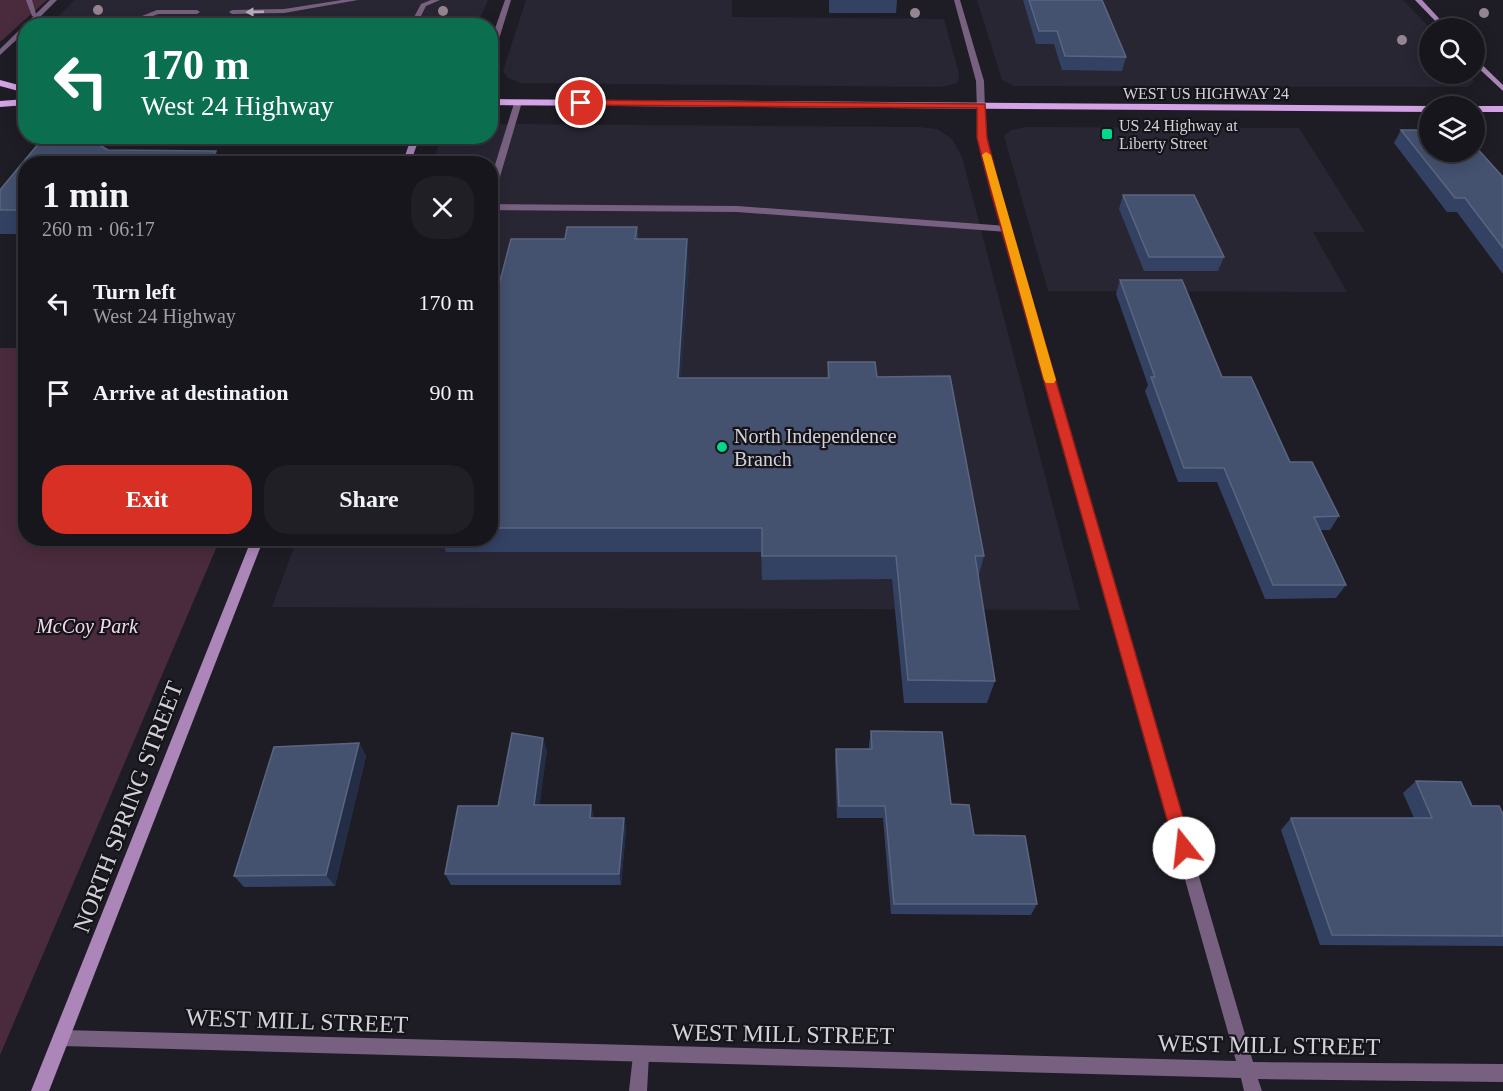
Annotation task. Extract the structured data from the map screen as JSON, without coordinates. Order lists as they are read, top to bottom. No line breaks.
{"streets":{"main road":["WEST US HIGHWAY 24"],"street":["NORTH SPRING STREET","WEST MILL STREET"]},"crossings":[["NORTH SPRING STREET","WEST MILL STREET"]],"parks":["McCoy Park"],"places":{"transit":["US 24 Highway at Liberty Street"],"other":["North Independence Branch"]},"page":{"turn":["170 m","West 24 Highway"],"heading":["1 min","260 m · 06:17"],"list":[{"name":"Turn left","note":"West 24 Highway","value":"170 m"},{"name":"Arrive at destination","value":"90 m"}],"buttons":["Exit","Share"]}}
